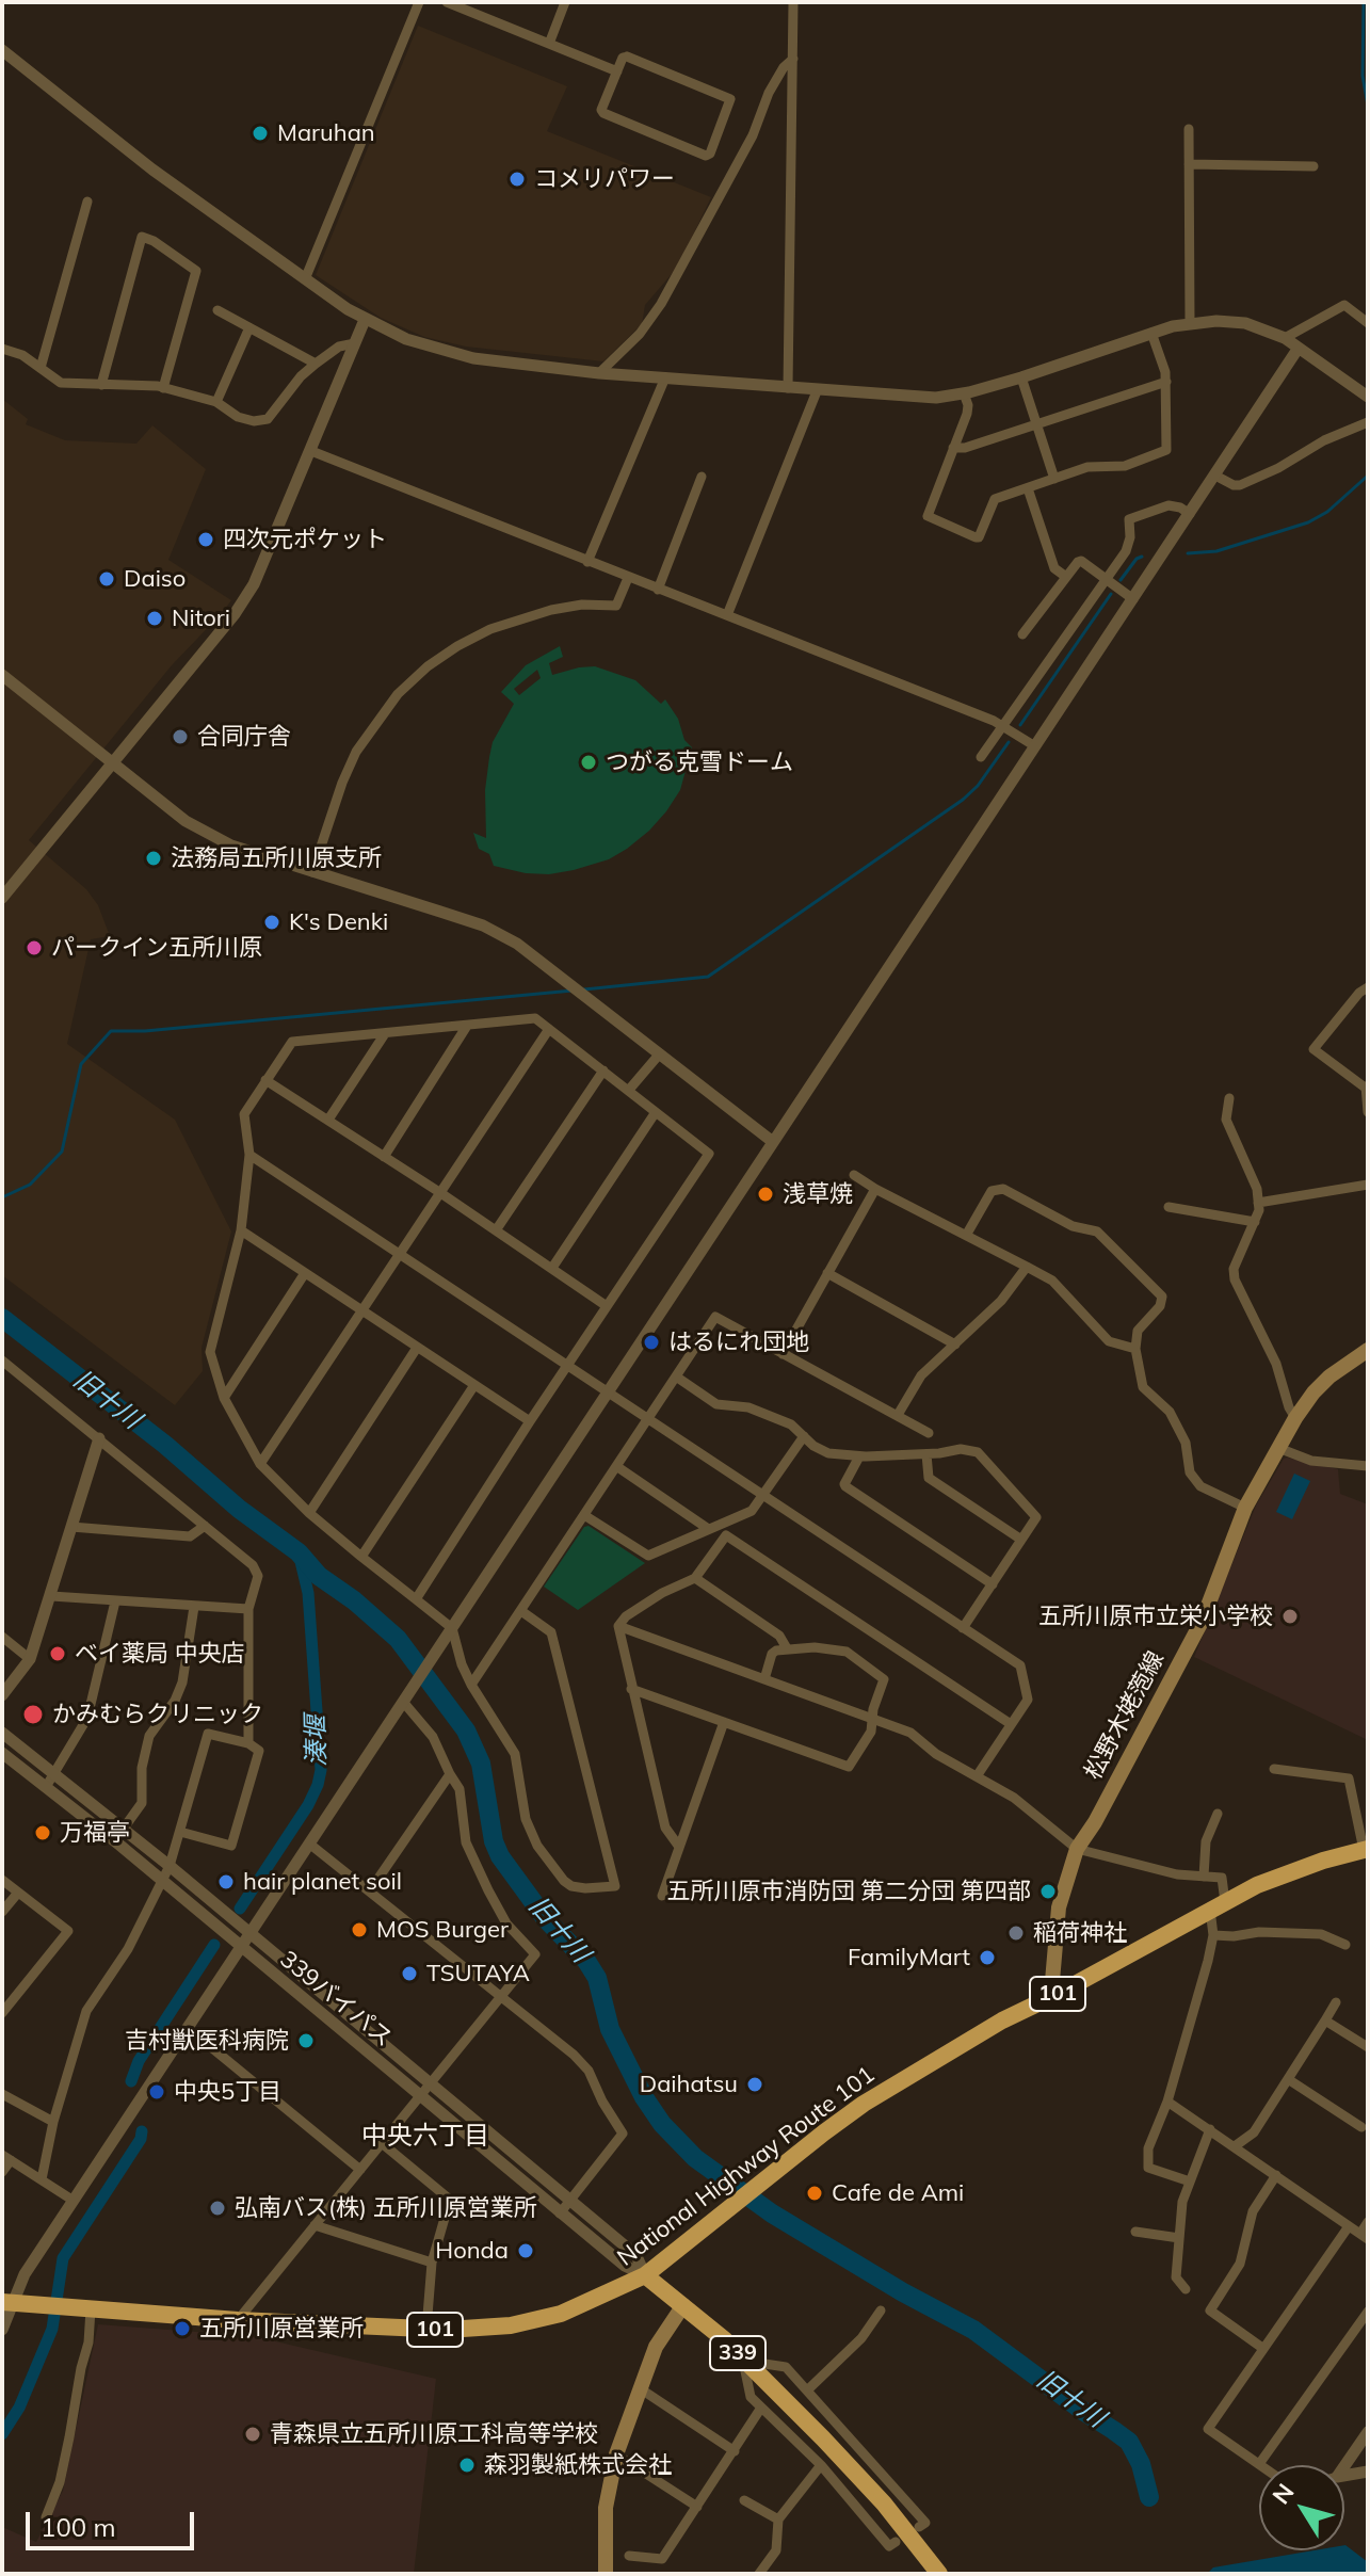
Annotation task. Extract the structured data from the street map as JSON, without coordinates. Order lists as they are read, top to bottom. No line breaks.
{"streets":{"highway":["101","National Highway Route 101","339"],"main road":["松野木姥萢線"],"street":["339バイパス"]},"crossings":[["松野木姥萢線","National Highway Route 101"],["339バイパス","National Highway Route 101"],["339バイパス","339"],["National Highway Route 101","339"]],"districts":["中央六丁目"],"water":["旧十川","湊堰"],"places":["Maruhan","コメリパワー","四次元ポケット","Daiso","Nitori","合同庁舎","つがる克雪ドーム","法務局五所川原支所","K's Denki","パークイン五所川原","浅草焼","はるにれ団地","五所川原市立栄小学校","ベイ薬局 中央店","かみむらクリニック","万福亭","hair planet soil","五所川原市消防団 第二分団 第四部","MOS Burger","稲荷神社","FamilyMart","TSUTAYA","吉村獣医科病院","Daihatsu","中央5丁目","Cafe de Ami","弘南バス(株) 五所川原営業所","Honda","五所川原営業所","青森県立五所川原工科高等学校","森羽製紙株式会社"],"scale_bar":"100 m","north":"top left"}
